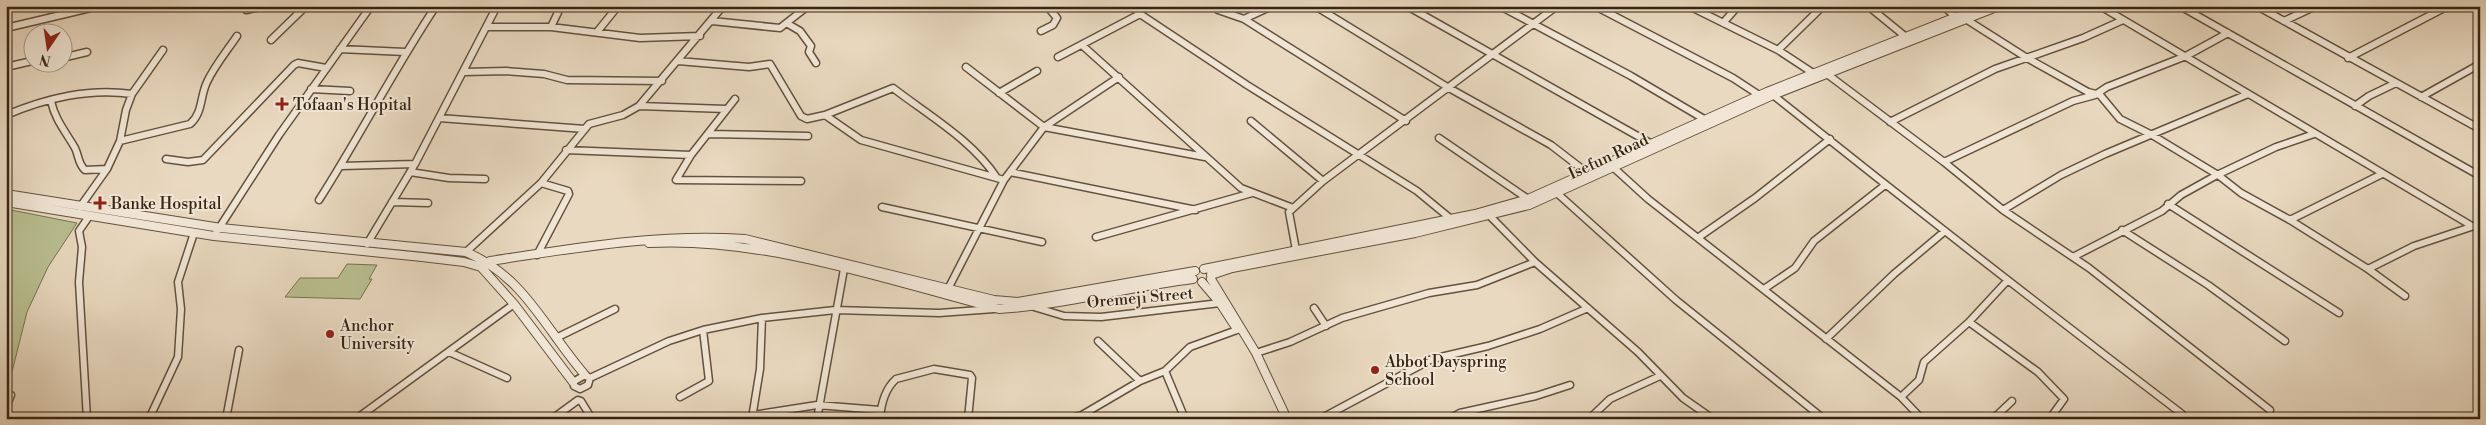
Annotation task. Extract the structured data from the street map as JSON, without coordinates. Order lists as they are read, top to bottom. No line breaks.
{"streets":{"street":["Isefun Road","Oremeji Street"]},"places":{"health":["Tofaan's Hopital","Banke Hospital"],"other":["Anchor University","Abbot Dayspring School"]},"north":"bottom"}
